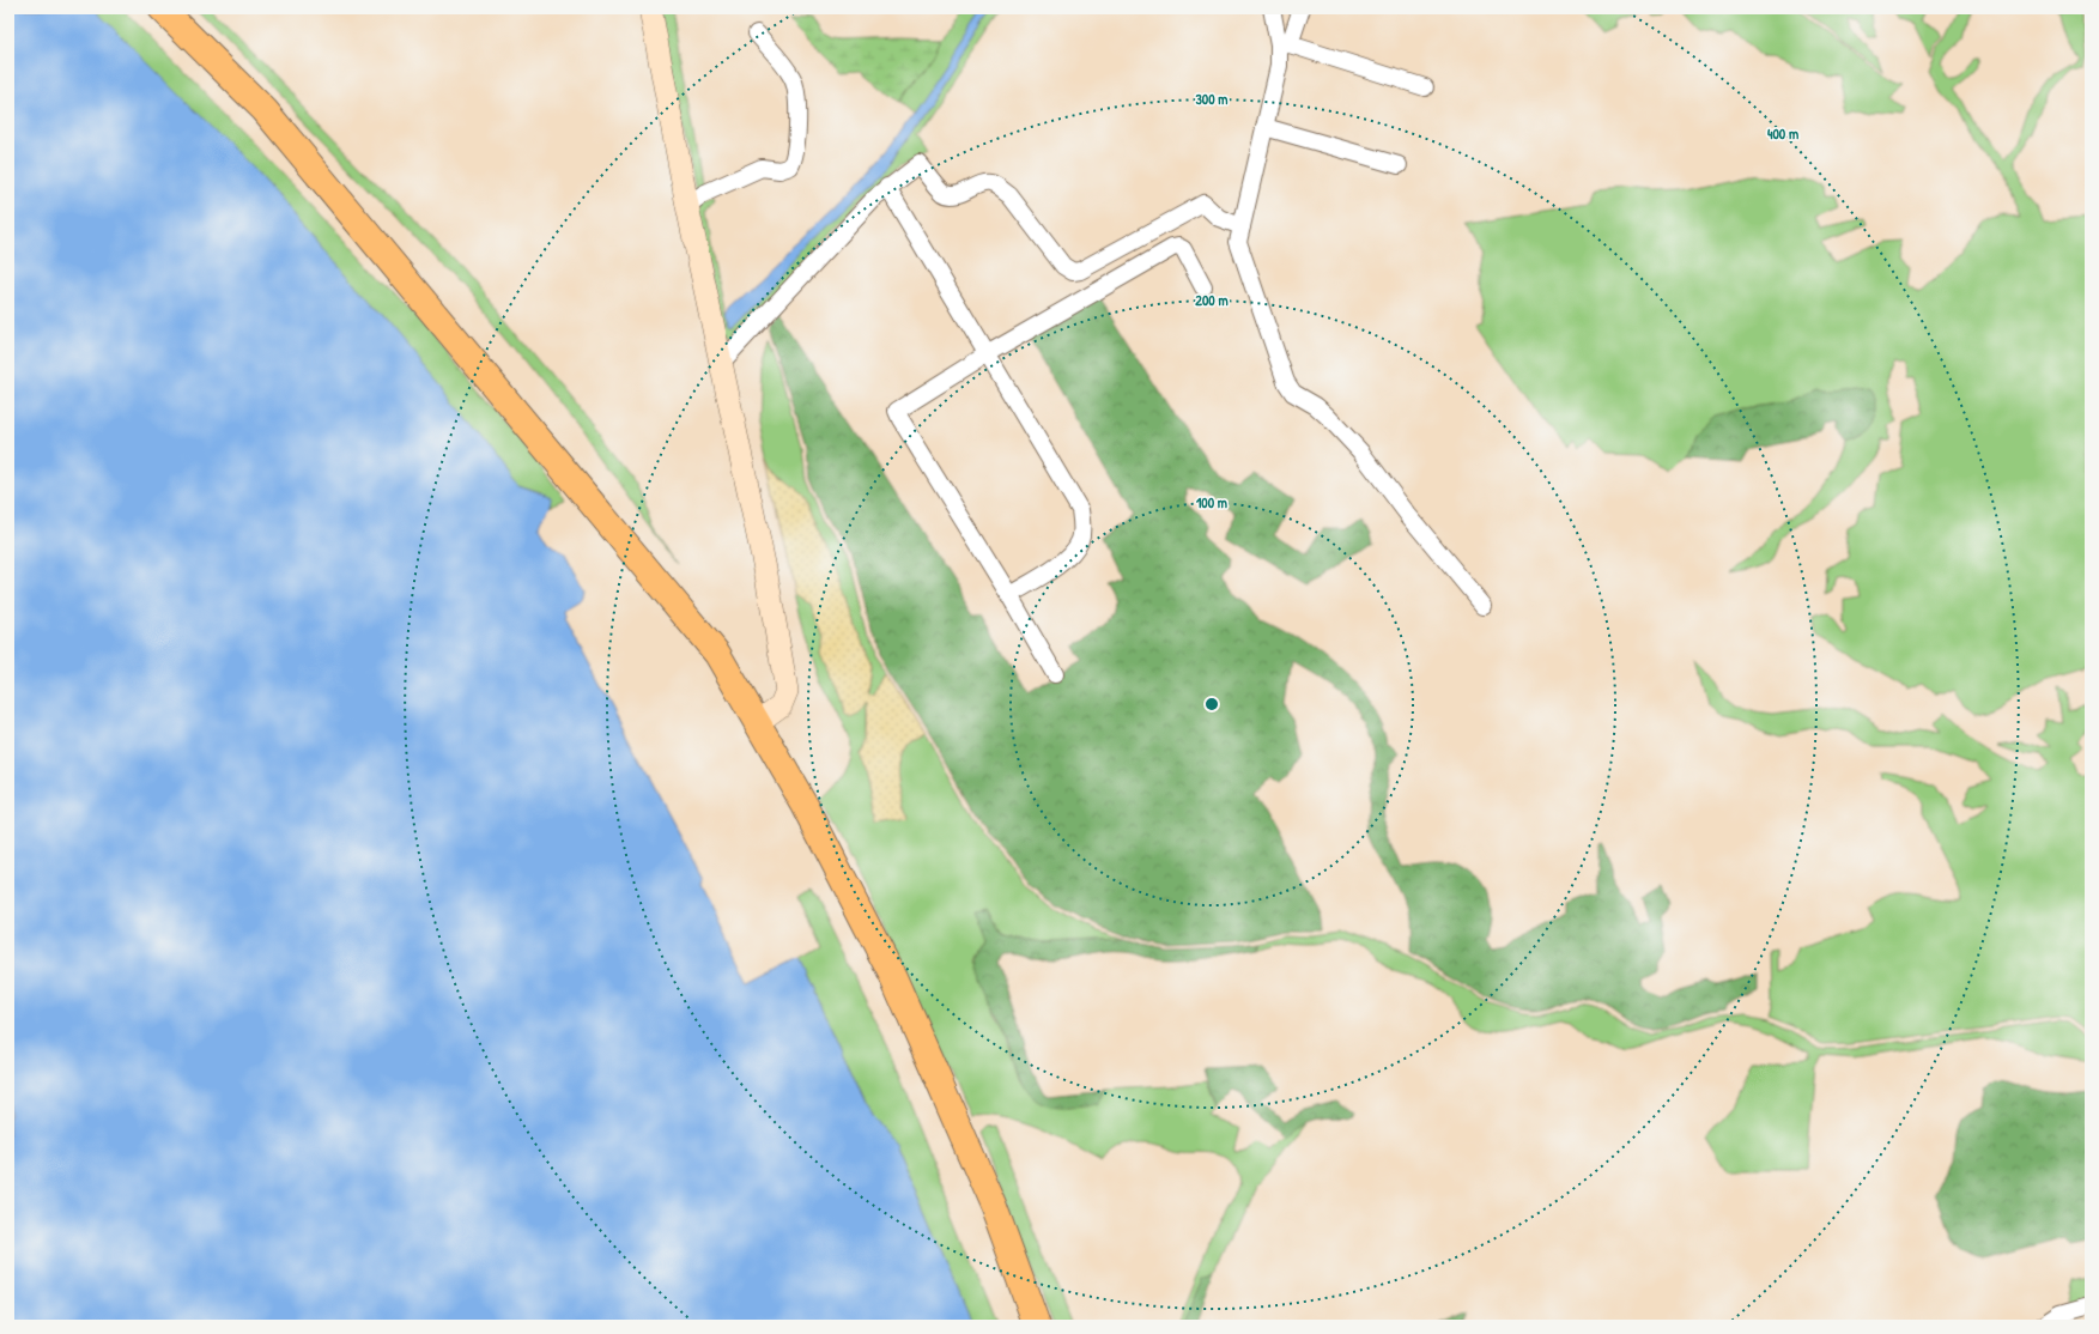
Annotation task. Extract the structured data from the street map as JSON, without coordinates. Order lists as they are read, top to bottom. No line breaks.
{"rings":["300 m","400 m","200 m","100 m"]}
